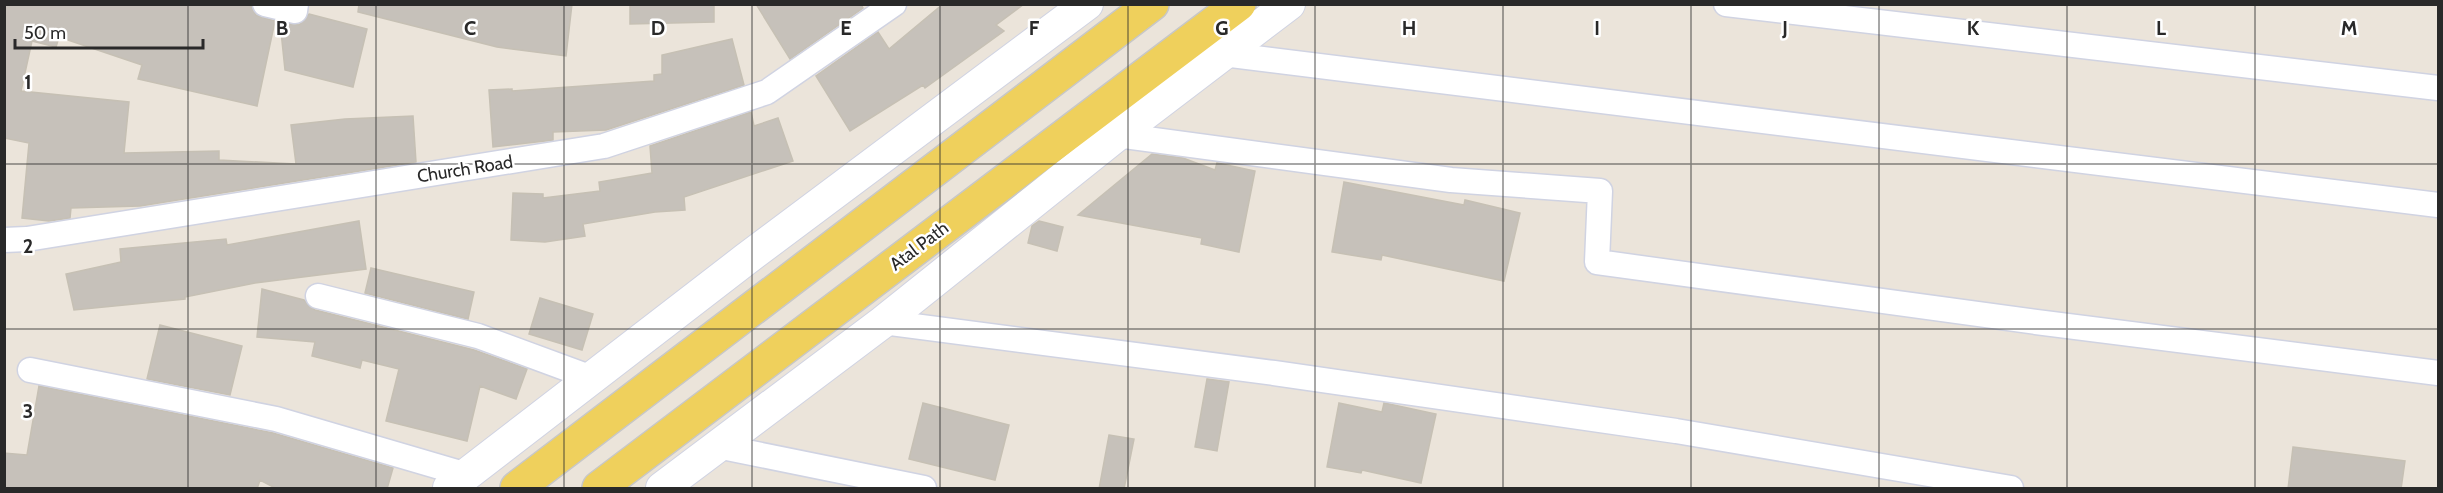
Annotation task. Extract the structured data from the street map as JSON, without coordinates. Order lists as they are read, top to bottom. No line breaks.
{"streets":{"main road":["Atal Path"],"street":["Church Road"]},"scale_bar":"50 m","grid":{"columns":["B","C","D","E","F","G","H","I","J","K","L","M"],"rows":["1","2","3"]}}
